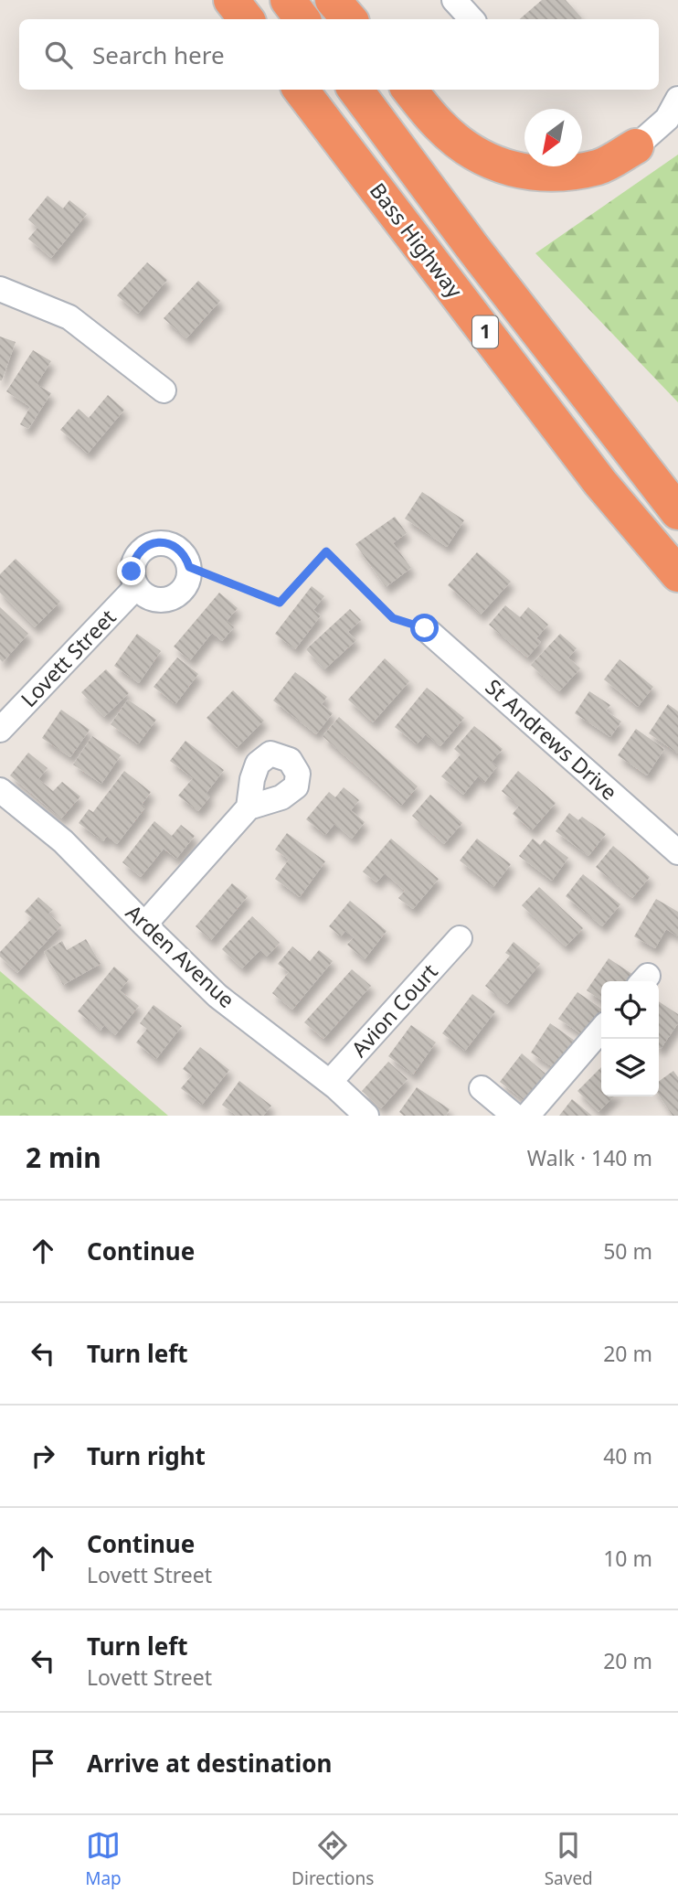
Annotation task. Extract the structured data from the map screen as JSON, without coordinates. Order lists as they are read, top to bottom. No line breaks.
{"streets":{"highway":["Bass Highway","1"],"street":["Lovett Street","St Andrews Drive","Arden Avenue","Avion Court"]},"crossings":[["Arden Avenue","Avion Court"]],"north":"bottom left","page":{"search":"Search here","heading":["2 min","Walk · 140 m"],"list":[["Continue","50 m"],["Turn left","20 m"],["Turn right","40 m"],["Continue","Lovett Street","10 m"],["Turn left","Lovett Street","20 m"],"Arrive at destination"],"nav":["Map","Directions","Saved"]}}
